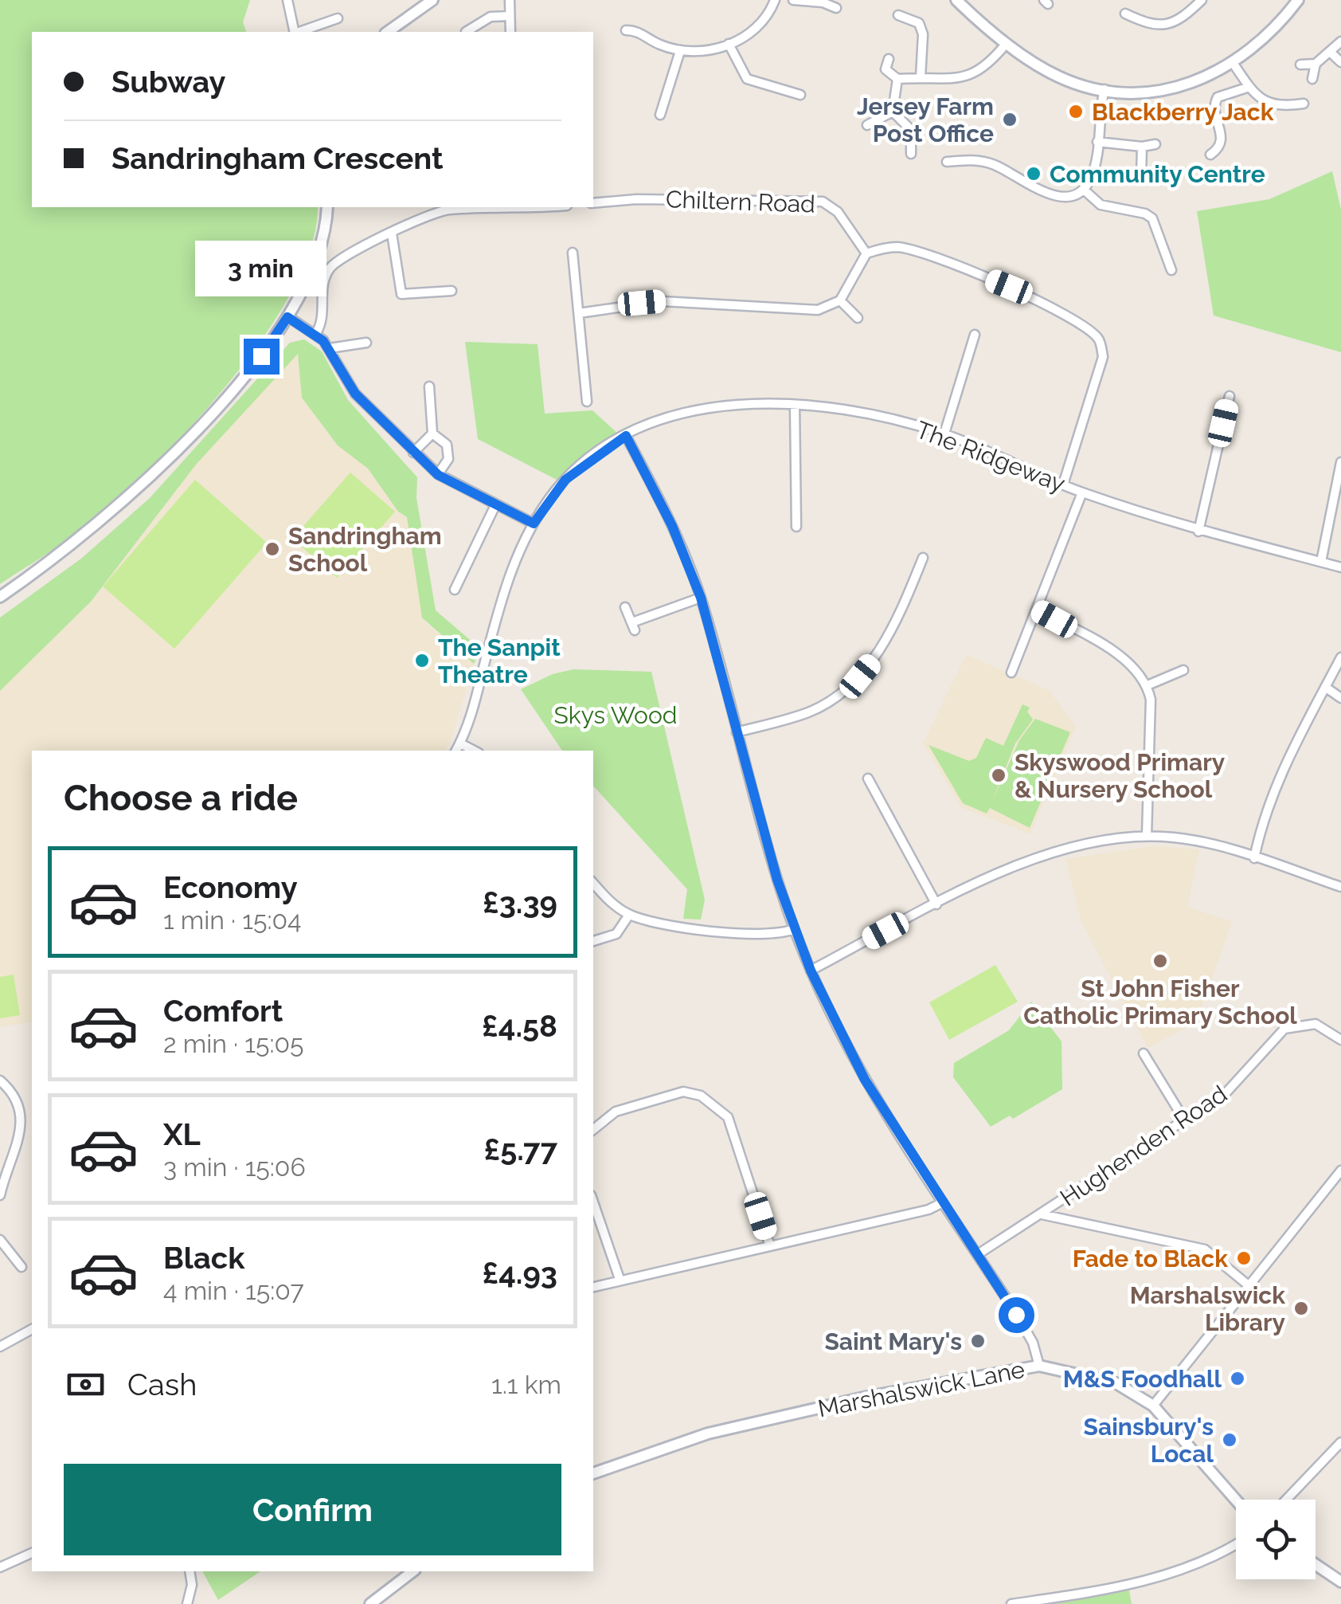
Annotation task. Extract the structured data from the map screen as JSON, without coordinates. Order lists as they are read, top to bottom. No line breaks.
{"streets":{"street":["Chiltern Road","The Ridgeway","Hughenden Road","Marshalswick Lane"]},"parks":["Skys Wood"],"places":["Blackberry Jack","Jersey Farm Post Office","Community Centre","Sandringham School","The Sanpit Theatre","Skyswood Primary & Nursery School","St John Fisher Catholic Primary School","Fade to Black","Marshalswick Library","Saint Mary's","M&S Foodhall","Sainsbury's Local"],"page":{"banner":["Subway","Sandringham Crescent"],"bubble":"3 min","heading":"Choose a ride","list":[{"name":"Economy","note":"1 min · 15:04","value":"£3.39"},{"name":"Comfort","note":"2 min · 15:05","value":"£4.58"},{"name":"XL","note":"3 min · 15:06","value":"£5.77"},{"name":"Black","note":"4 min · 15:07","value":"£4.93"}],"pay":["Cash","1.1 km"],"buttons":"Confirm"}}
